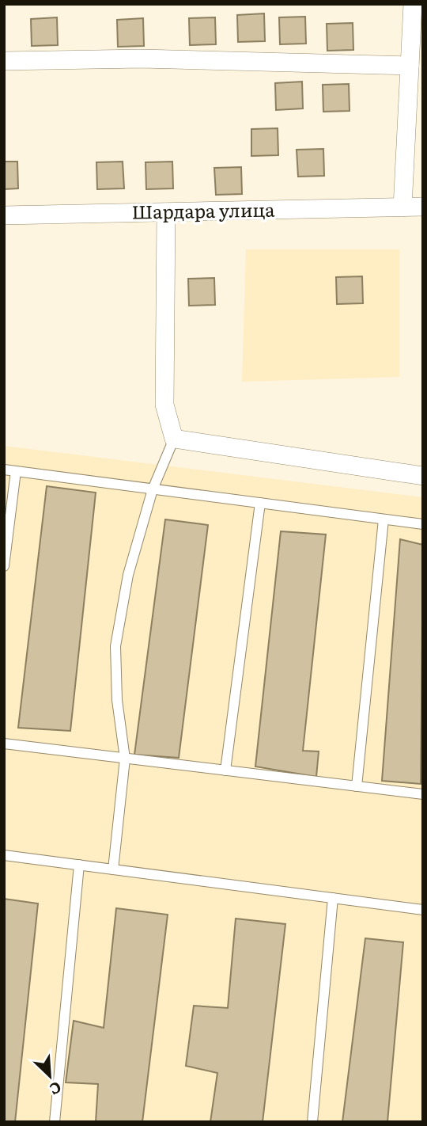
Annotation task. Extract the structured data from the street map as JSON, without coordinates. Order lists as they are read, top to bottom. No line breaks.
{"streets":{"street":["Шардара улица"]},"north":"bottom right"}
